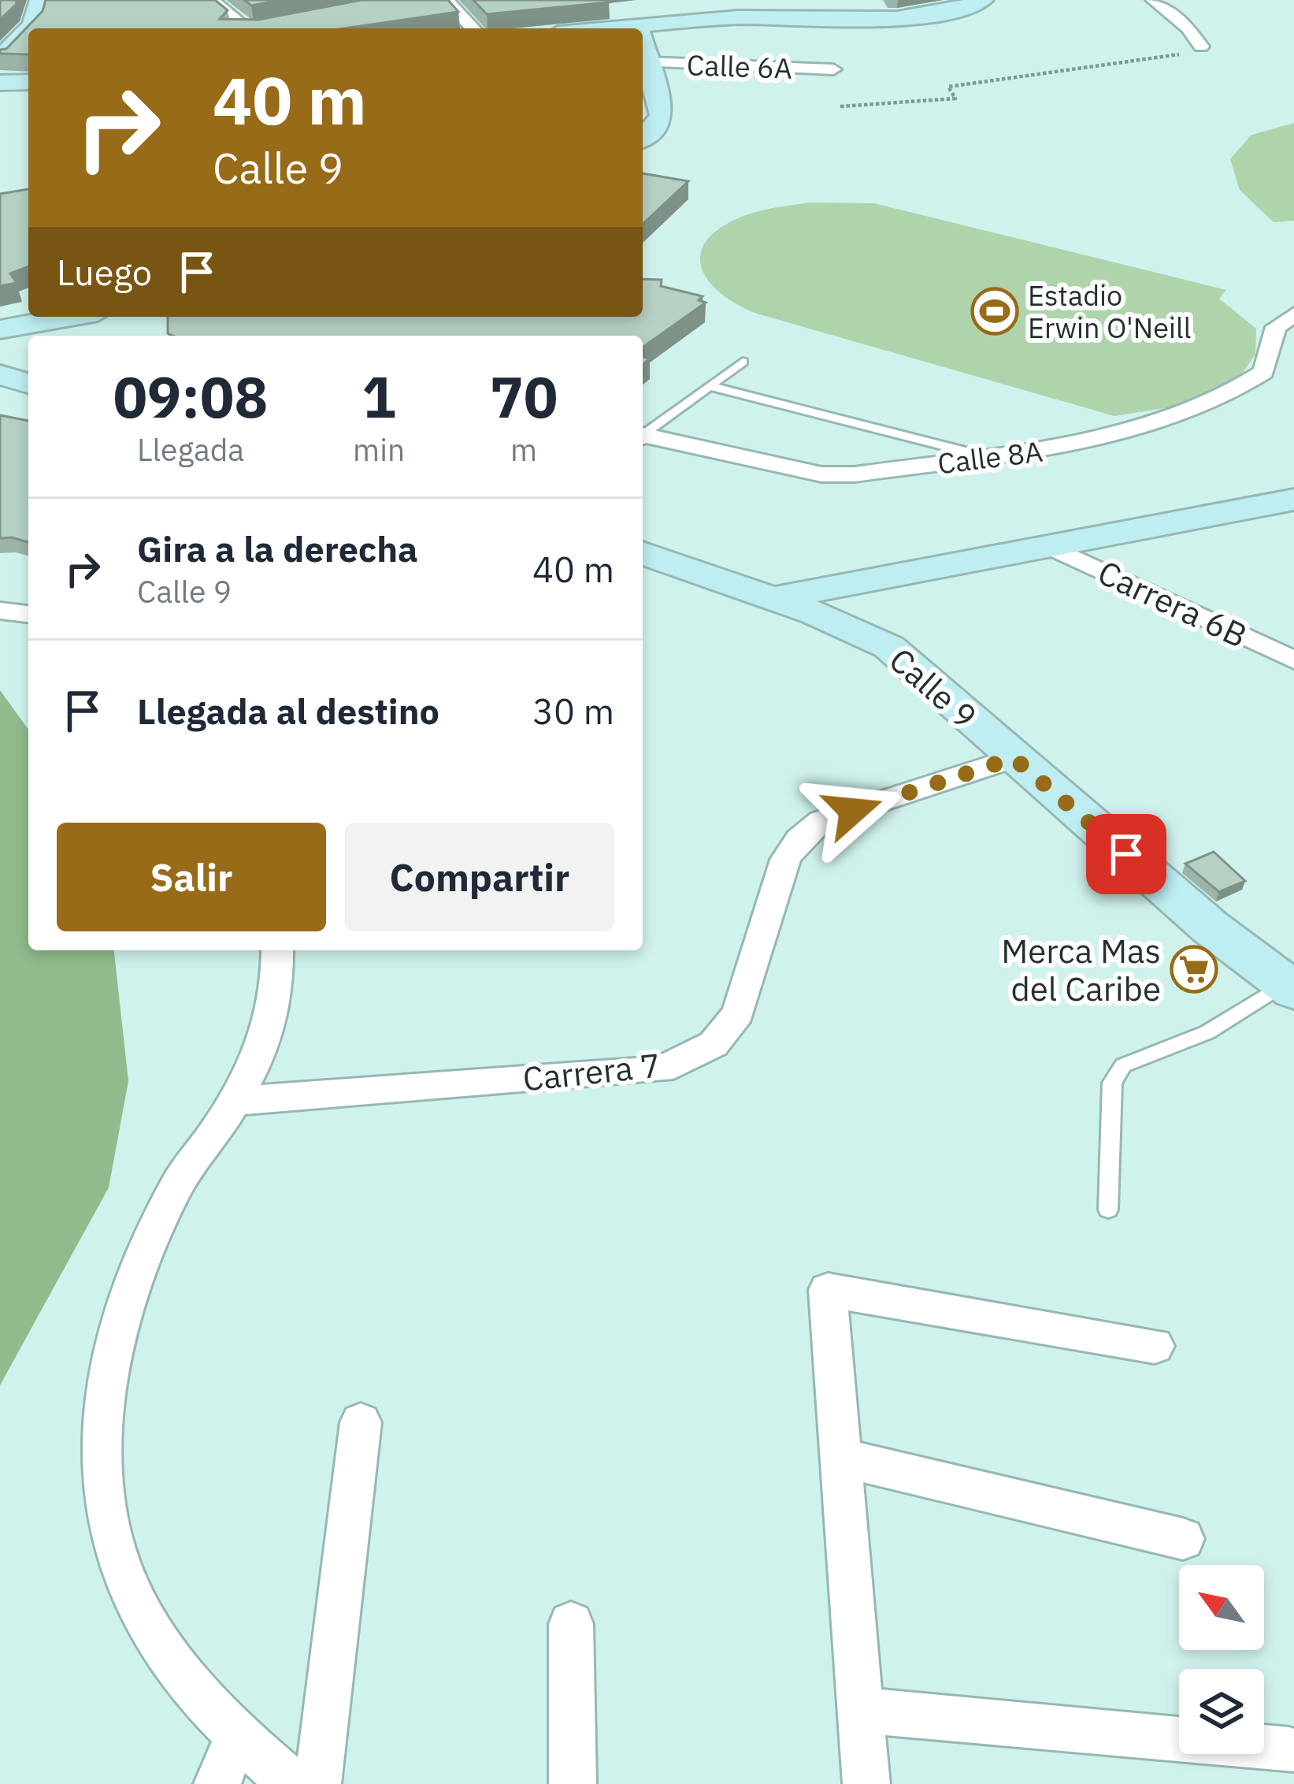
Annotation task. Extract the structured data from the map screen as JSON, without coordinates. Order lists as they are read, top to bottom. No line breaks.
{"streets":{"street":["Calle 6A","Calle 8A","Carrera 6B","Calle 9","Carrera 7"]},"crossings":[["Carrera 6B","Calle 9"],["Calle 9","Carrera 7"]],"places":{"sports":["Estadio Erwin O'Neill"],"supermarket":["Merca Mas del Caribe"]},"north":"top left","page":{"turn":["40 m","Calle 9"],"then":"Luego","eta":["09:08","Llegada","1","min","70","m"],"list":[{"name":"Gira a la derecha","note":"Calle 9","value":"40 m"},{"name":"Llegada al destino","value":"30 m"}],"buttons":["Salir","Compartir"]}}
